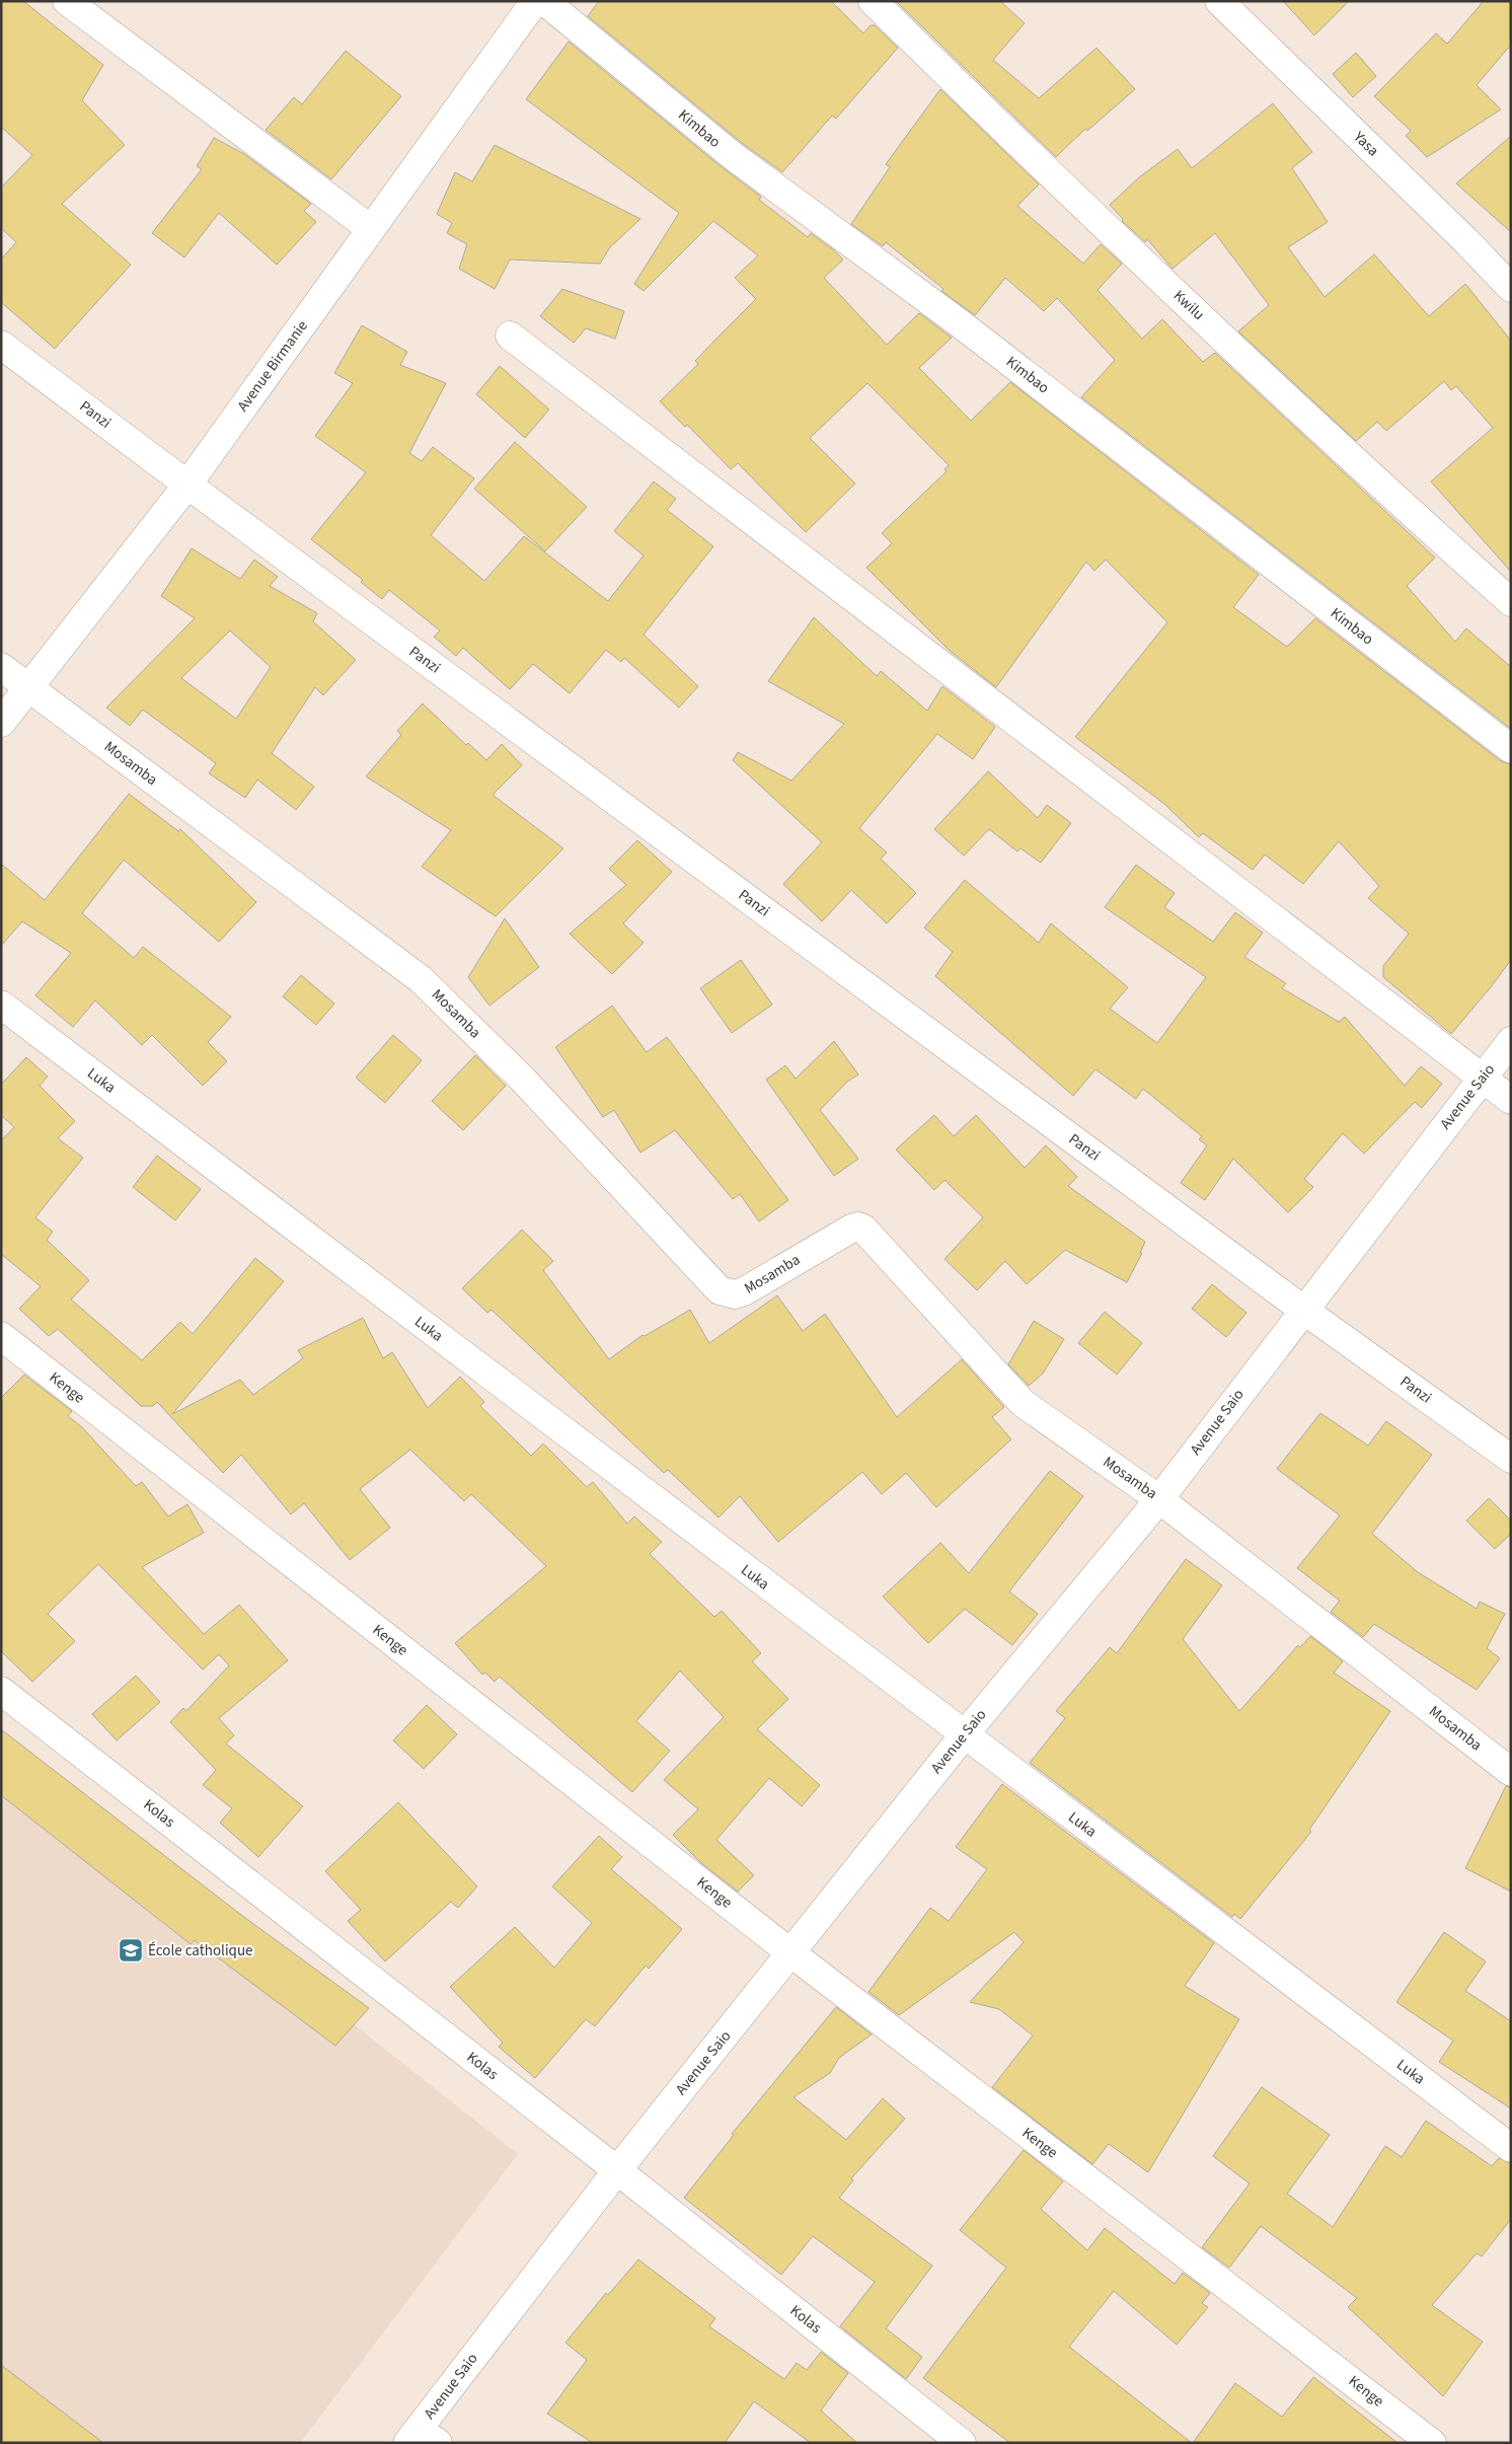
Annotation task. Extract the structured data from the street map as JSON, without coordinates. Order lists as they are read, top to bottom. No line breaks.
{"streets":{"street":["Kimbao","Yasa","Kwilu","Avenue Birmanie","Panzi","Mosamba","Luka","Avenue Saio","Kenge","Kolas"]},"crossings":[["Avenue Birmanie","Panzi"],["Avenue Birmanie","Mosamba"],["Panzi","Avenue Saio"],["Mosamba","Avenue Saio"],["Luka","Avenue Saio"],["Avenue Saio","Kenge"],["Avenue Saio","Kolas"]],"places":{"school or university":["École catholique"]}}
